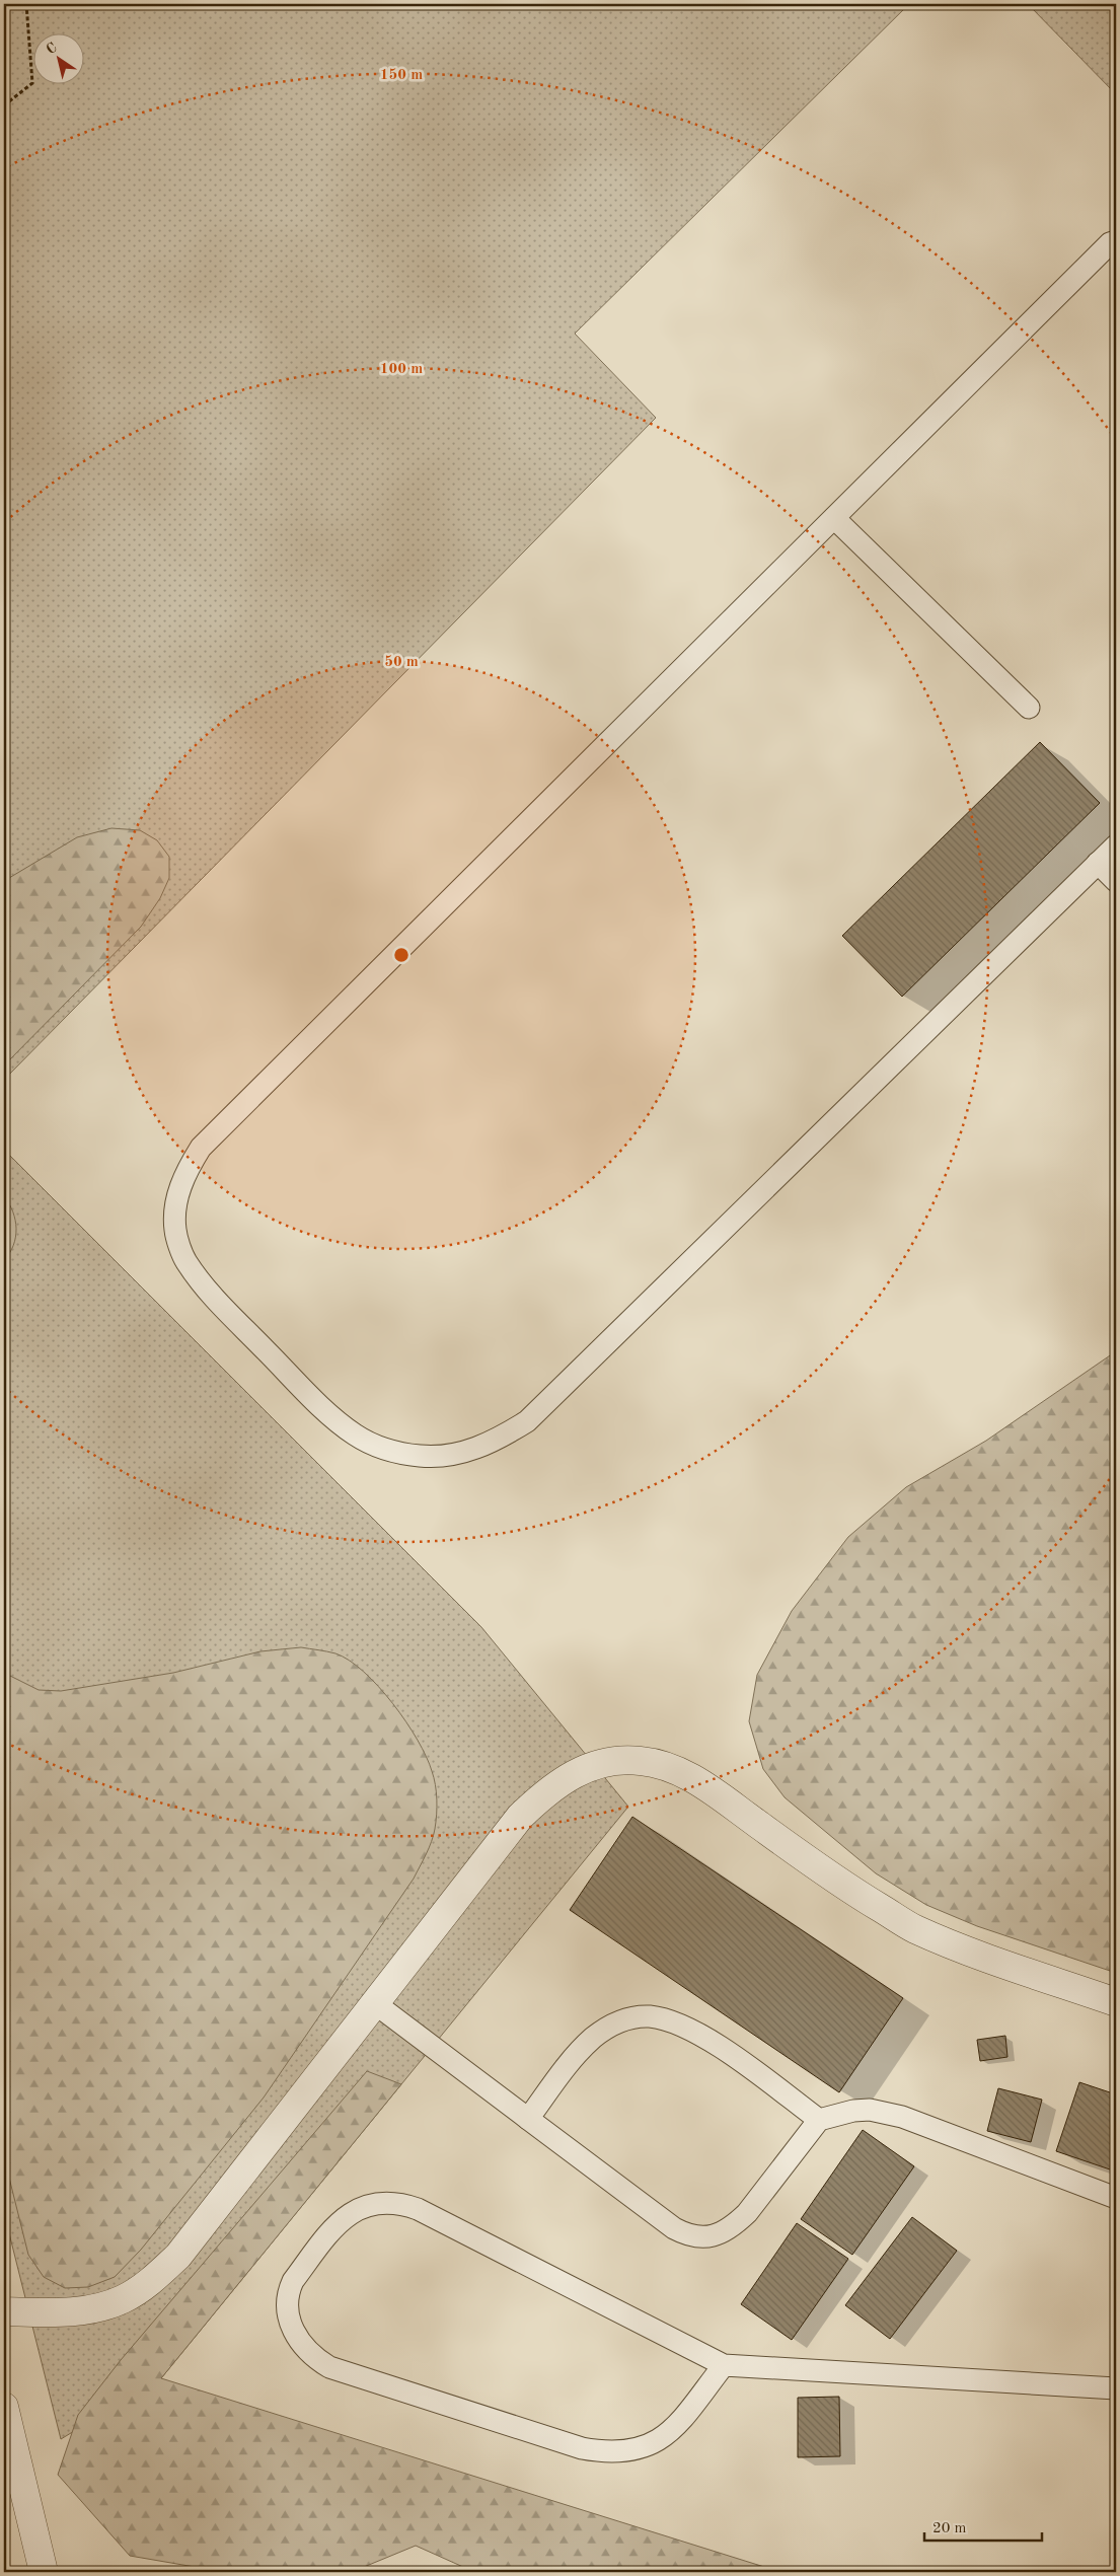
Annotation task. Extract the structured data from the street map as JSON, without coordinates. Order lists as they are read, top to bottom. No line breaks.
{"scale_bar":"20 m","north":"top left","rings":["150 m","100 m","50 m"]}
